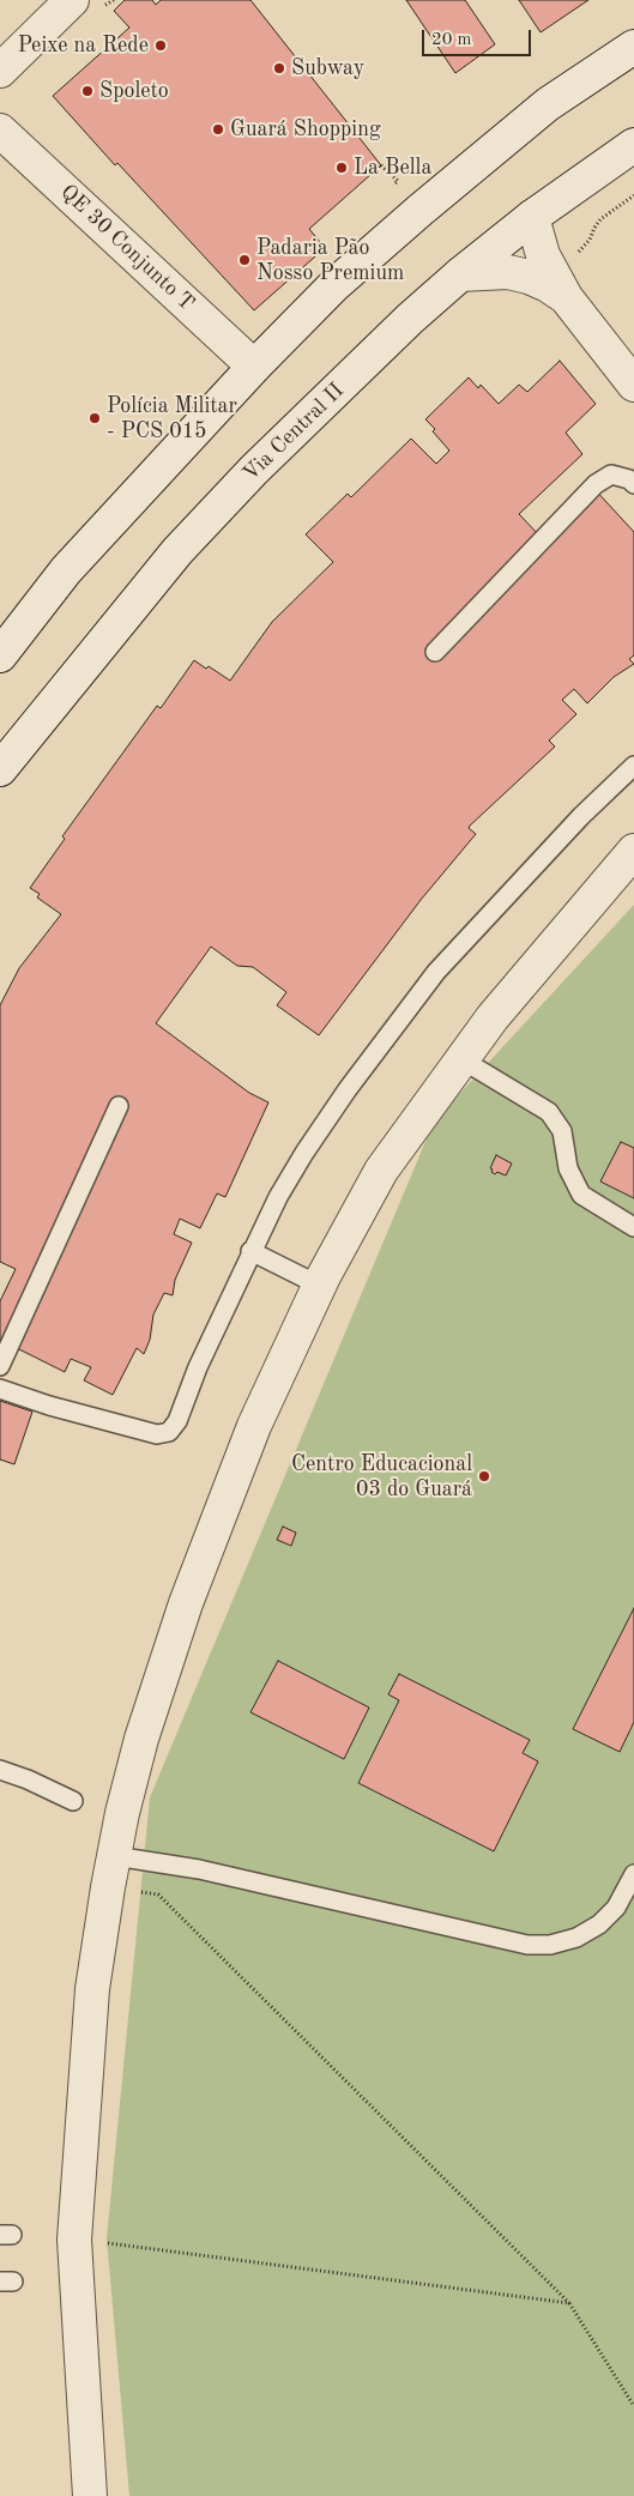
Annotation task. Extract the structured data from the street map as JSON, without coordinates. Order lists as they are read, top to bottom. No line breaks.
{"streets":{"street":["QE 30 Conjunto T","Via Central II"]},"places":["Peixe na Rede","Subway","Spoleto","Guará Shopping","La Bella","Padaria Pão Nosso Premium","Polícia Militar - PCS 015","Centro Educacional 03 do Guará"],"scale_bar":"20 m"}
